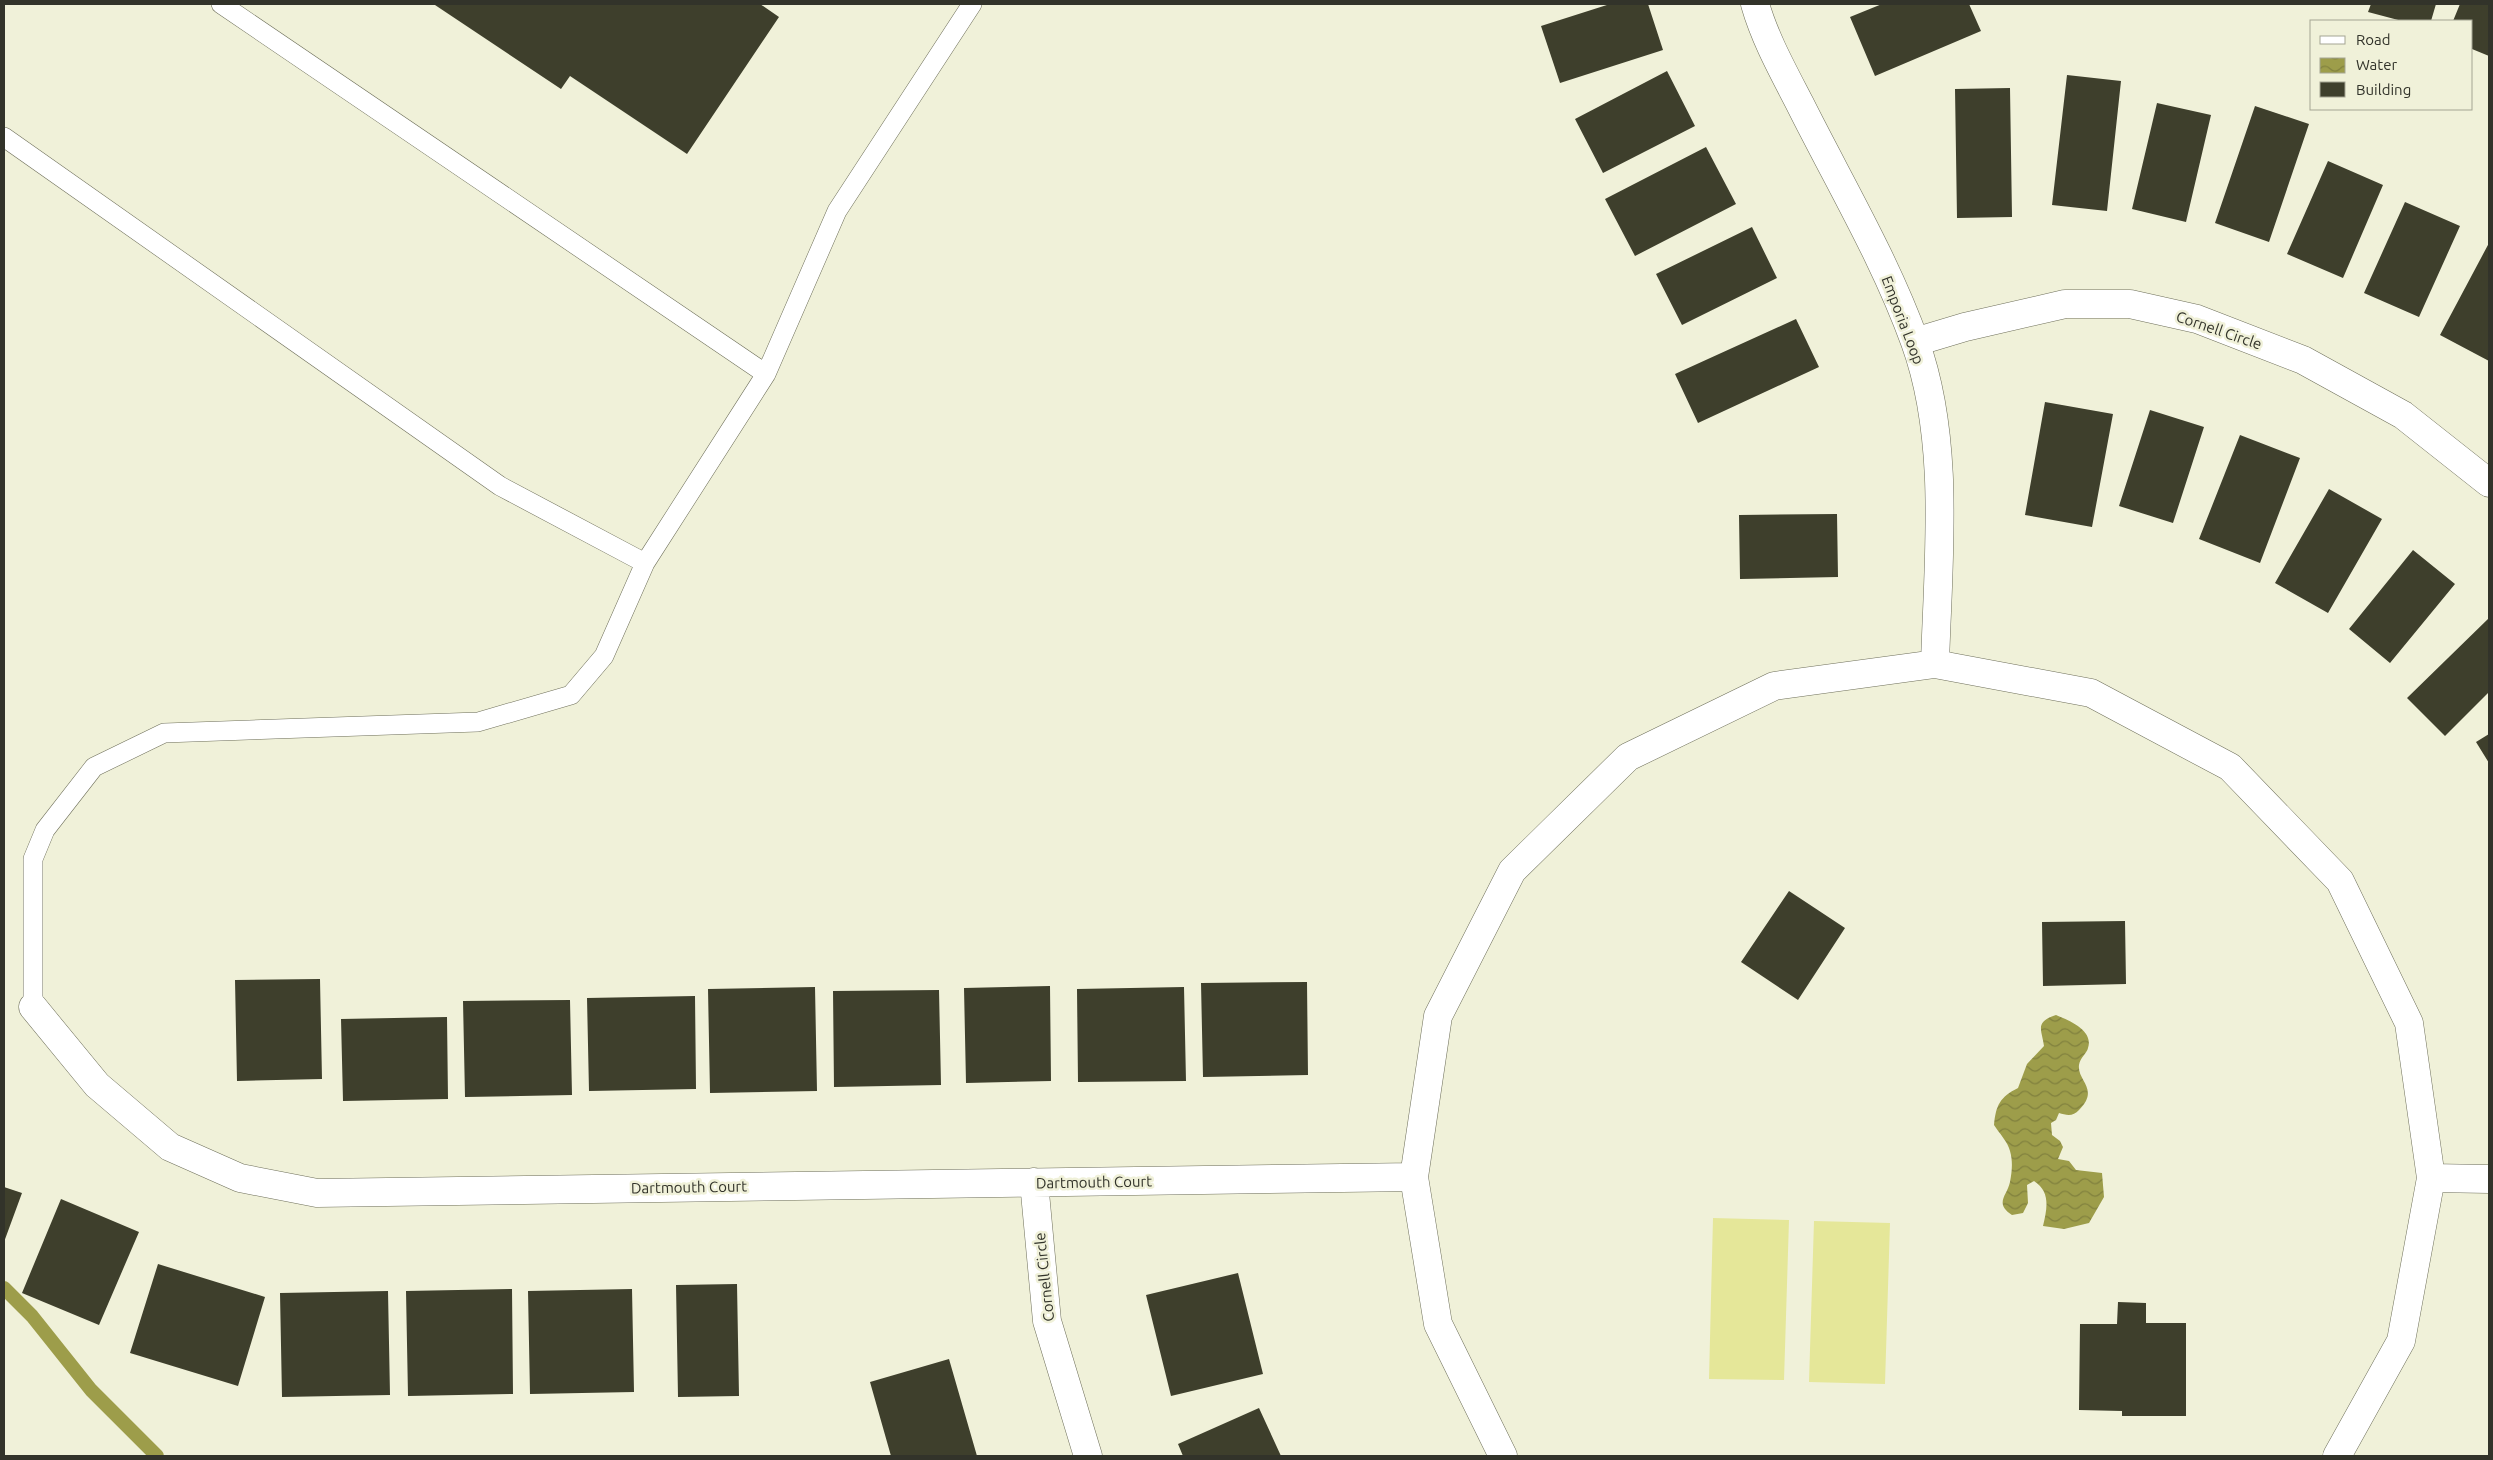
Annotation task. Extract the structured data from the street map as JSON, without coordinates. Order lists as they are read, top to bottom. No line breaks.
{"streets":{"street":["Emporia Loop","Cornell Circle","Dartmouth Court"]},"crossings":[["Emporia Loop","Cornell Circle"],["Cornell Circle","Dartmouth Court"]],"legend":["Road","Water","Building"]}
